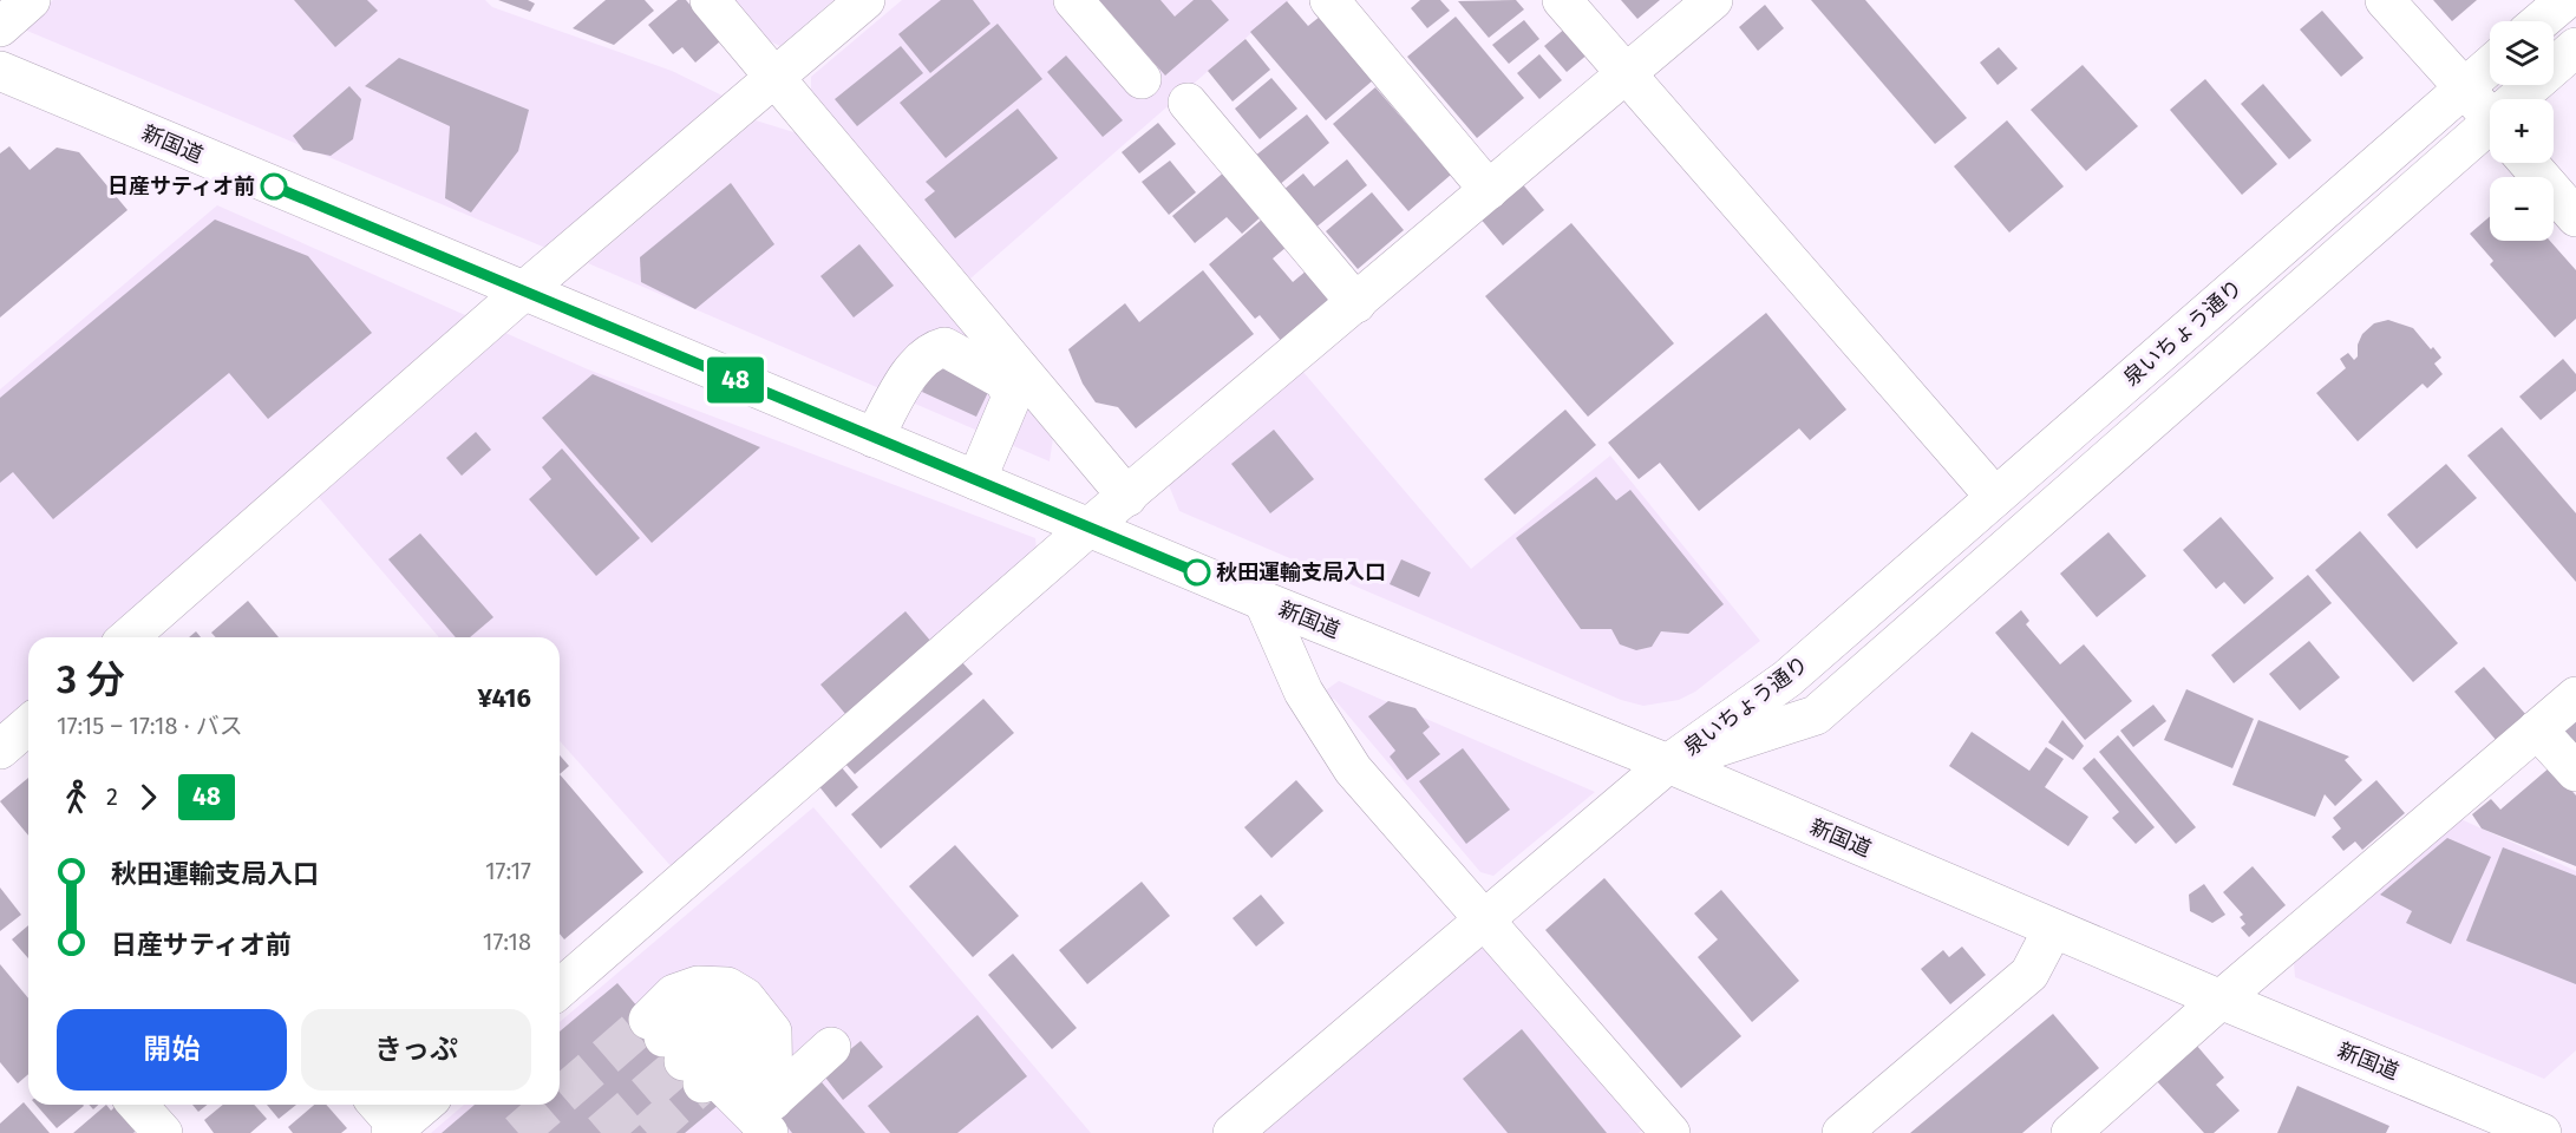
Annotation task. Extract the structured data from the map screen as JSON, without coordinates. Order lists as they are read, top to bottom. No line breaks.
{"streets":{"street":["新国道","泉いちょう通り"]},"crossings":[["新国道","泉いちょう通り"]],"places":["日産サティオ前","秋田運輸支局入口"],"lines":["bus line 48"],"page":{"on_map":"48","map_buttons":["+","−"],"heading":["3 分","17:15 – 17:18 · バス","¥416"],"legs":["2","48"],"list":[{"name":"秋田運輸支局入口","value":"17:17"},{"name":"日産サティオ前","value":"17:18"}],"buttons":["開始","きっぷ"]}}
